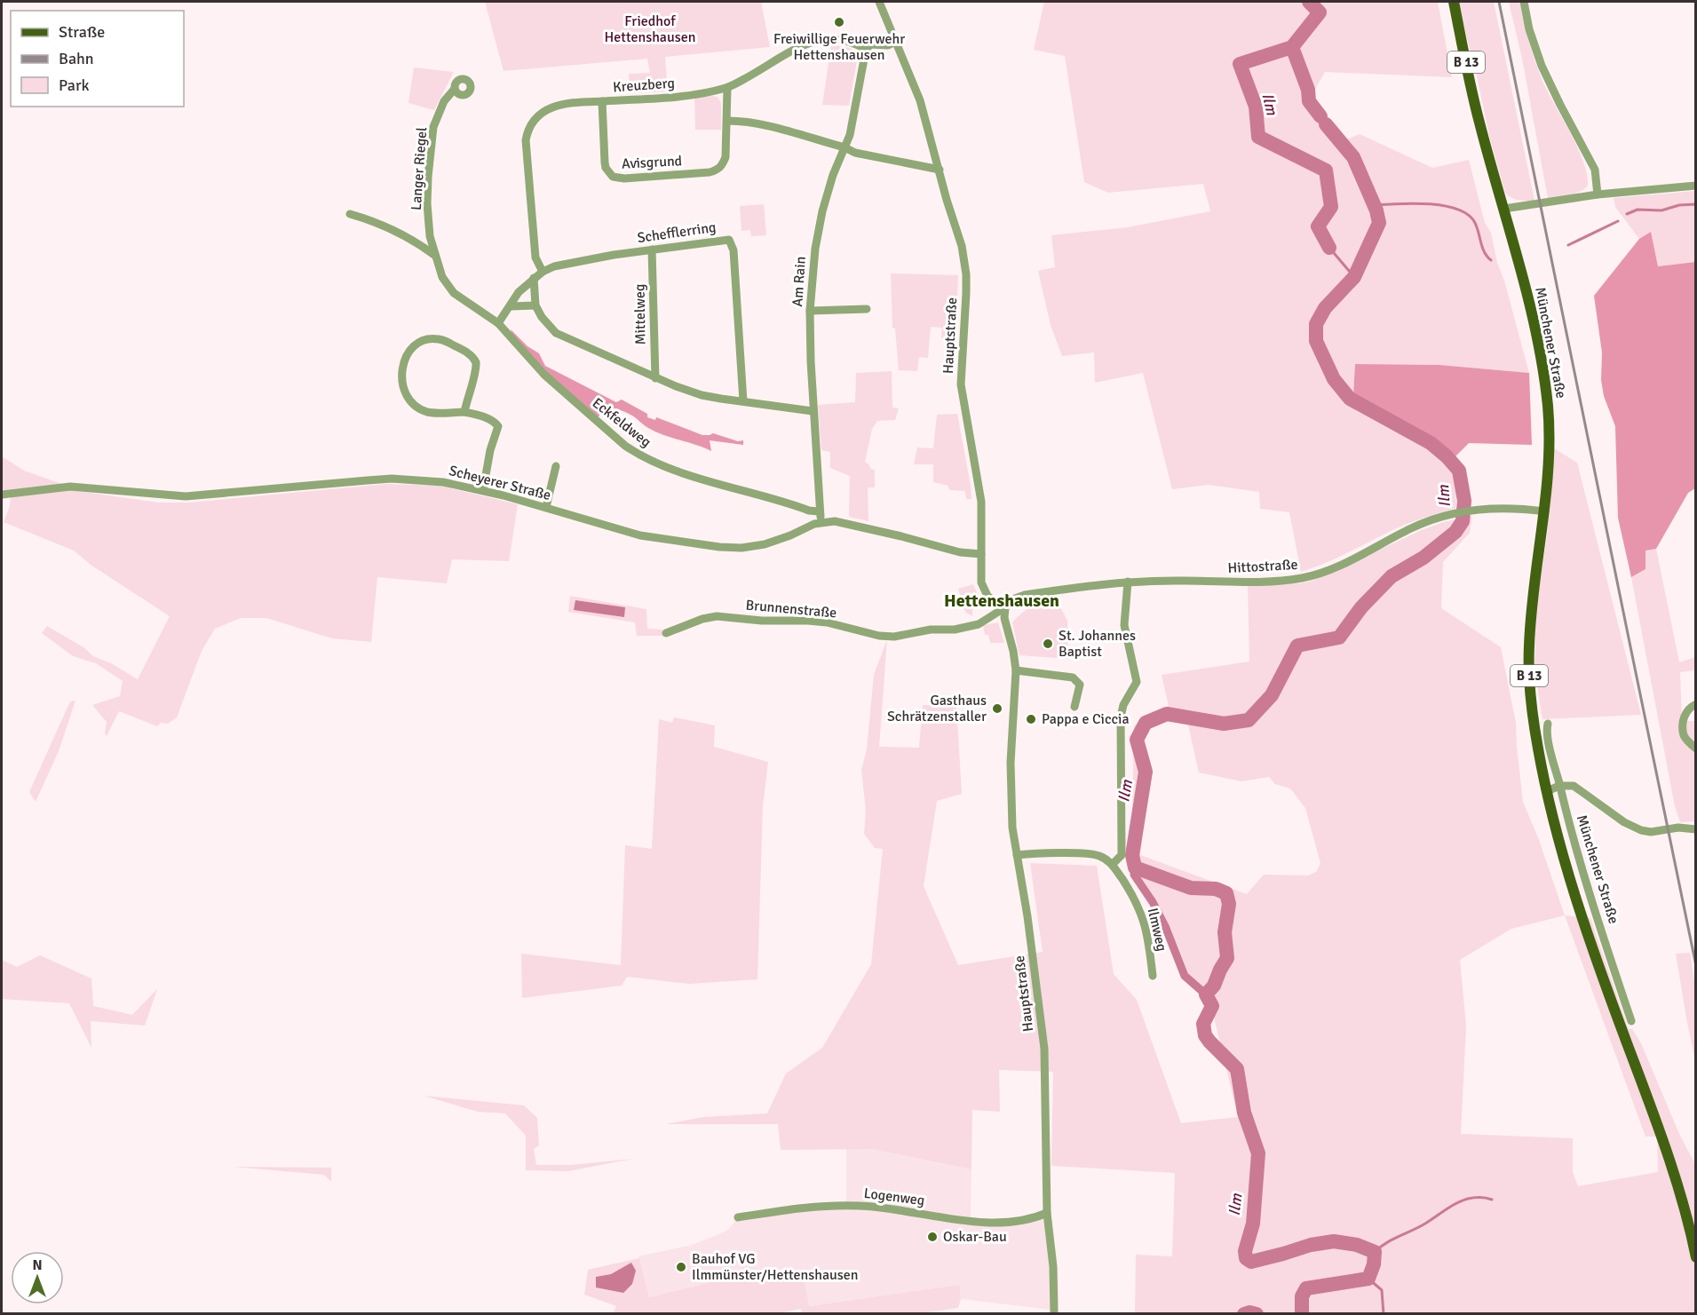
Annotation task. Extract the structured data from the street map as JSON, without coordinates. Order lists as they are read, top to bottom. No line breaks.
{"streets":{"main road":["B 13","Münchener Straße"],"street":["Kreuzberg","Avisgrund","Langer Riegel","Schefflerring","Am Rain","Mittelweg","Hauptstraße","Eckfeldweg","Scheyerer Straße","Hittostraße","Brunnenstraße","Ilmweg","Logenweg"]},"crossings":[["B 13","Münchener Straße"],["Kreuzberg","Avisgrund"],["Kreuzberg","Schefflerring"],["Kreuzberg","Am Rain"],["Langer Riegel","Schefflerring"],["Langer Riegel","Eckfeldweg"],["Schefflerring","Mittelweg"],["Schefflerring","Eckfeldweg"],["Am Rain","Eckfeldweg"],["Am Rain","Scheyerer Straße"],["Hauptstraße","Scheyerer Straße"],["Hauptstraße","Hittostraße"],["Hauptstraße","Brunnenstraße"],["Hauptstraße","Logenweg"],["Münchener Straße","Hittostraße"],["Hittostraße","Brunnenstraße"]],"districts":["Hettenshausen"],"water":["Ilm"],"parks":["Friedhof Hettenshausen"],"places":["Freiwillige Feuerwehr Hettenshausen","St. Johannes Baptist","Gasthaus Schrätzenstaller","Pappa e Ciccia","Oskar-Bau","Bauhof VG Ilmmünster/Hettenshausen"],"legend":["Straße","Bahn","Park"],"north":"top"}
